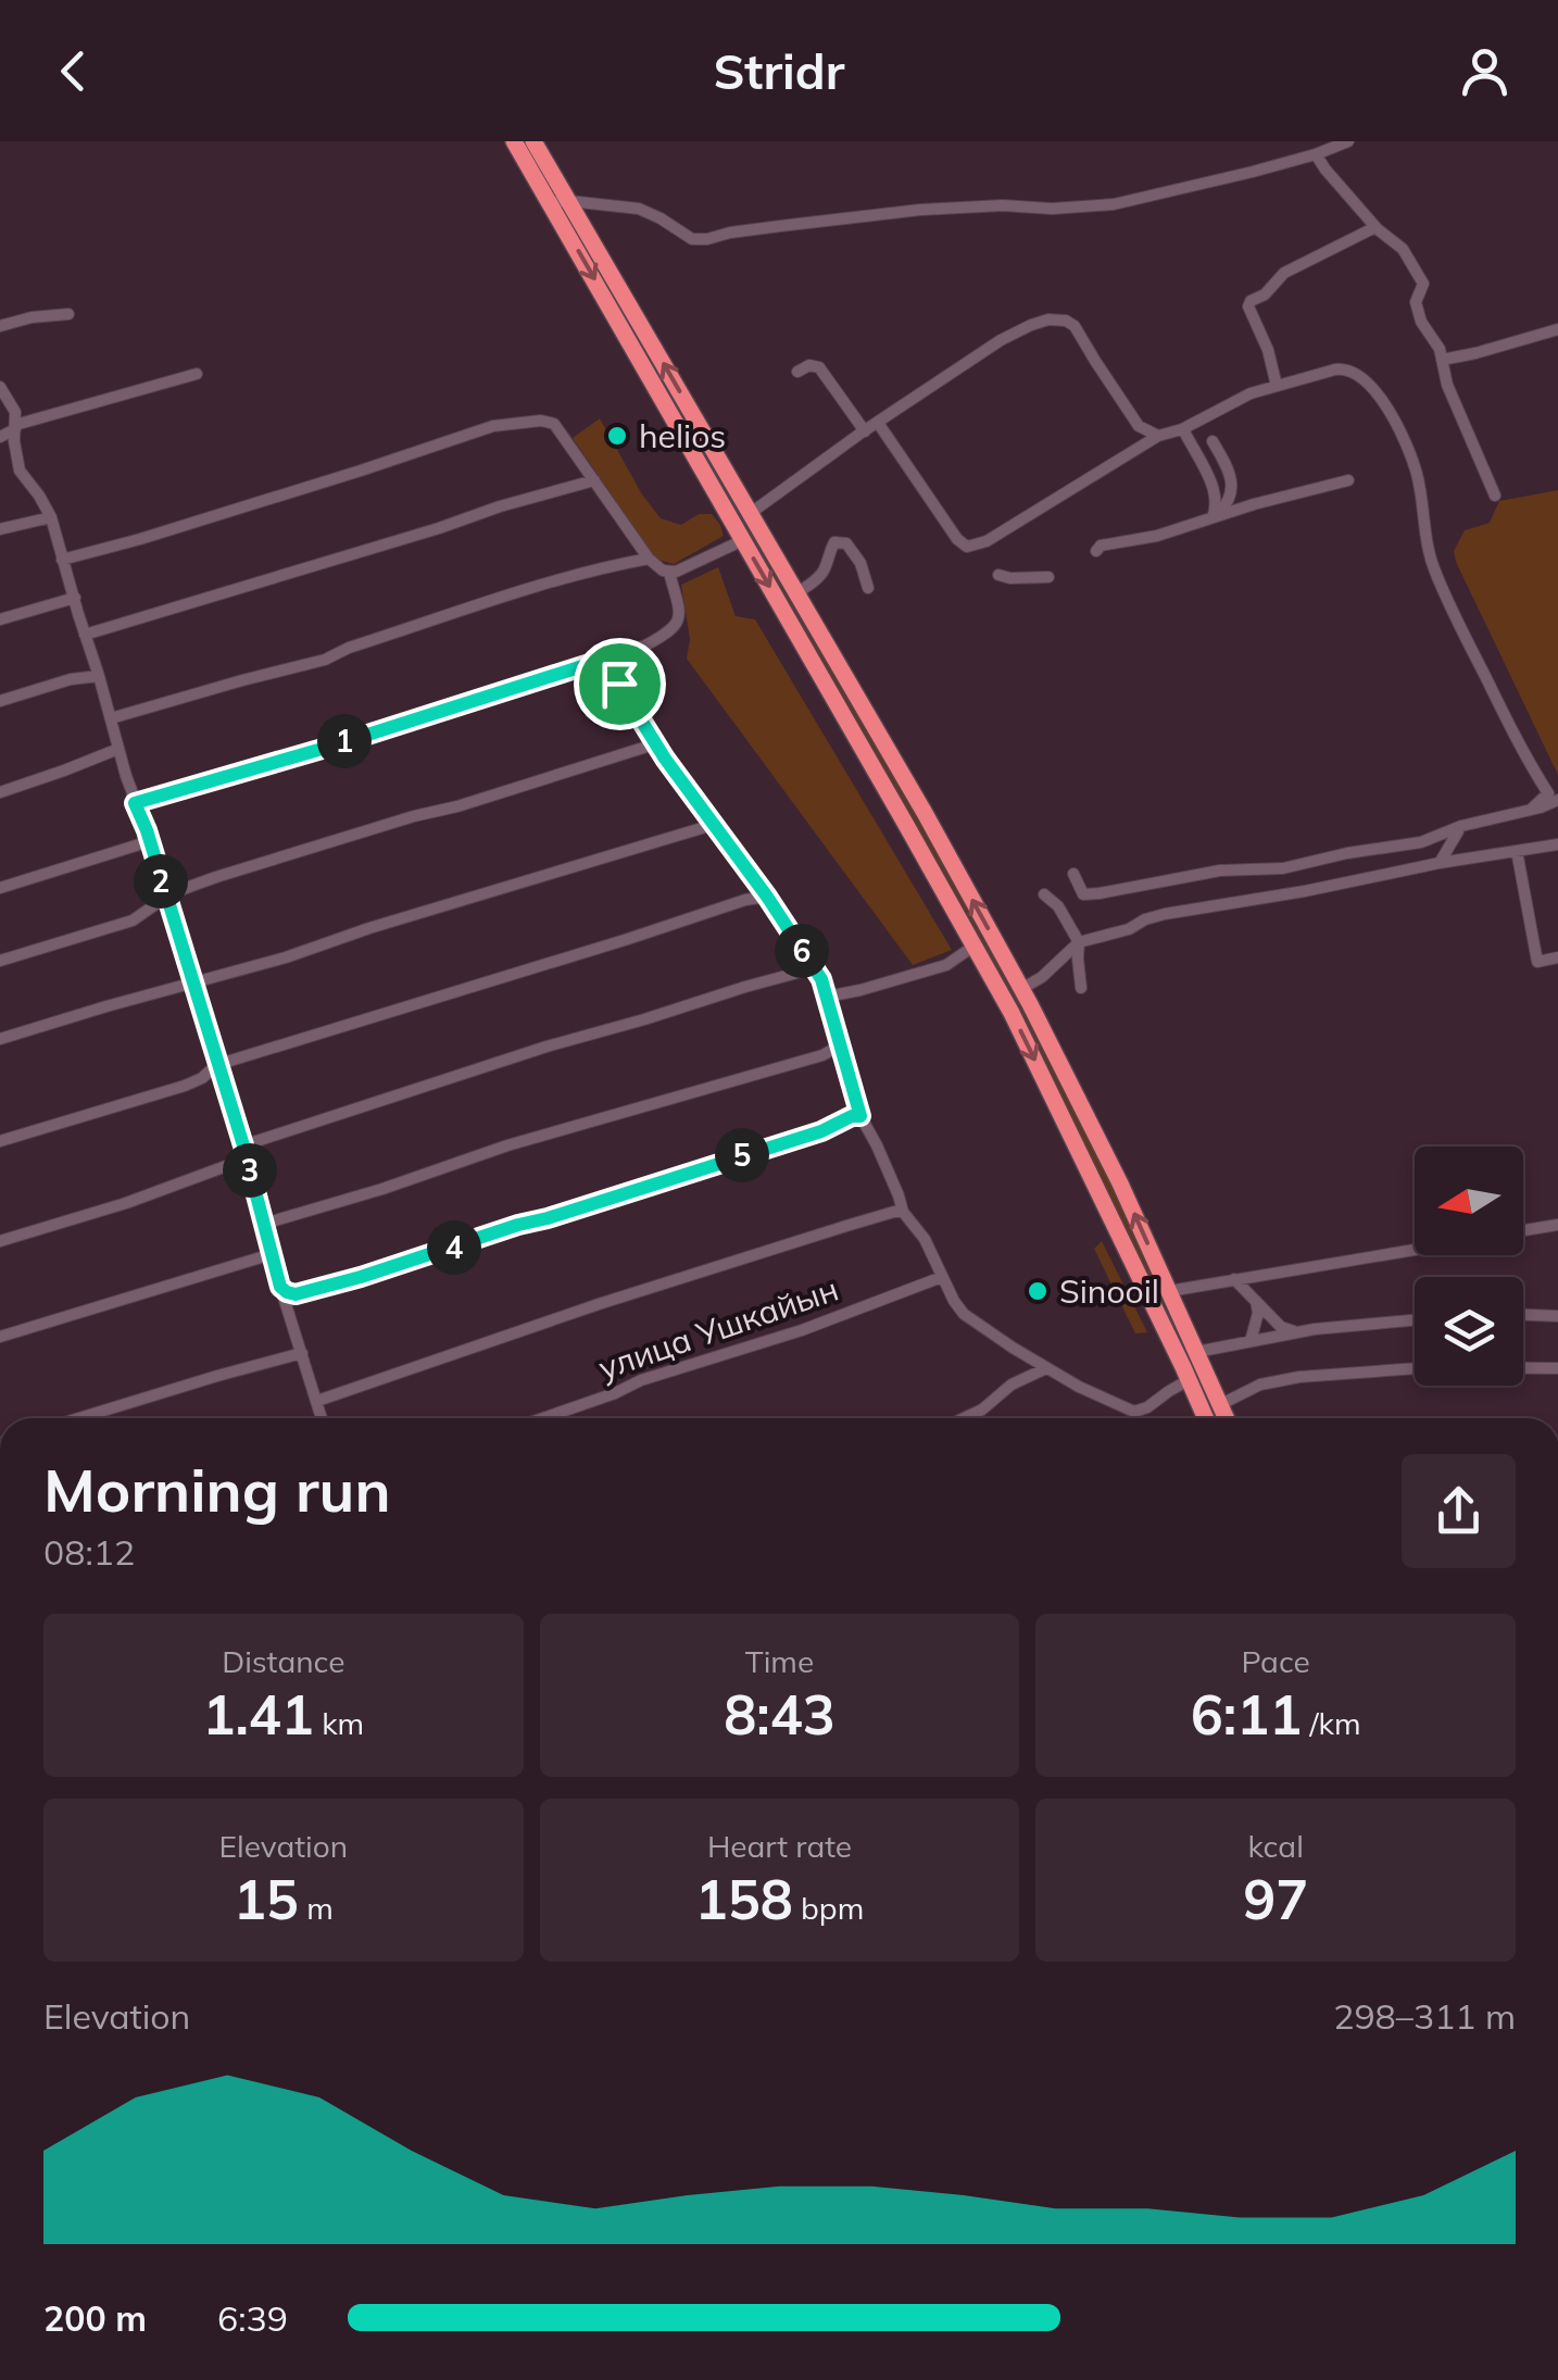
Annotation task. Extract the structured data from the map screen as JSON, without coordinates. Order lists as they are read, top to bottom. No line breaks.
{"streets":{"street":["улица Ушкайын"]},"places":["helios","Sinooil"],"north":"left","page":{"header":"Stridr","pins":["1","2","6","5","3","4"],"heading":["Morning run","08:12"],"stats":[["Distance","1.41 km"],["Time","8:43"],["Pace","6:11 /km"],["Elevation","15 m"],["Heart rate","158 bpm"],["kcal","97"]],"chart":["Elevation","298–311 m"],"list":[{"name":"200 m","note":"6:39"}]}}
